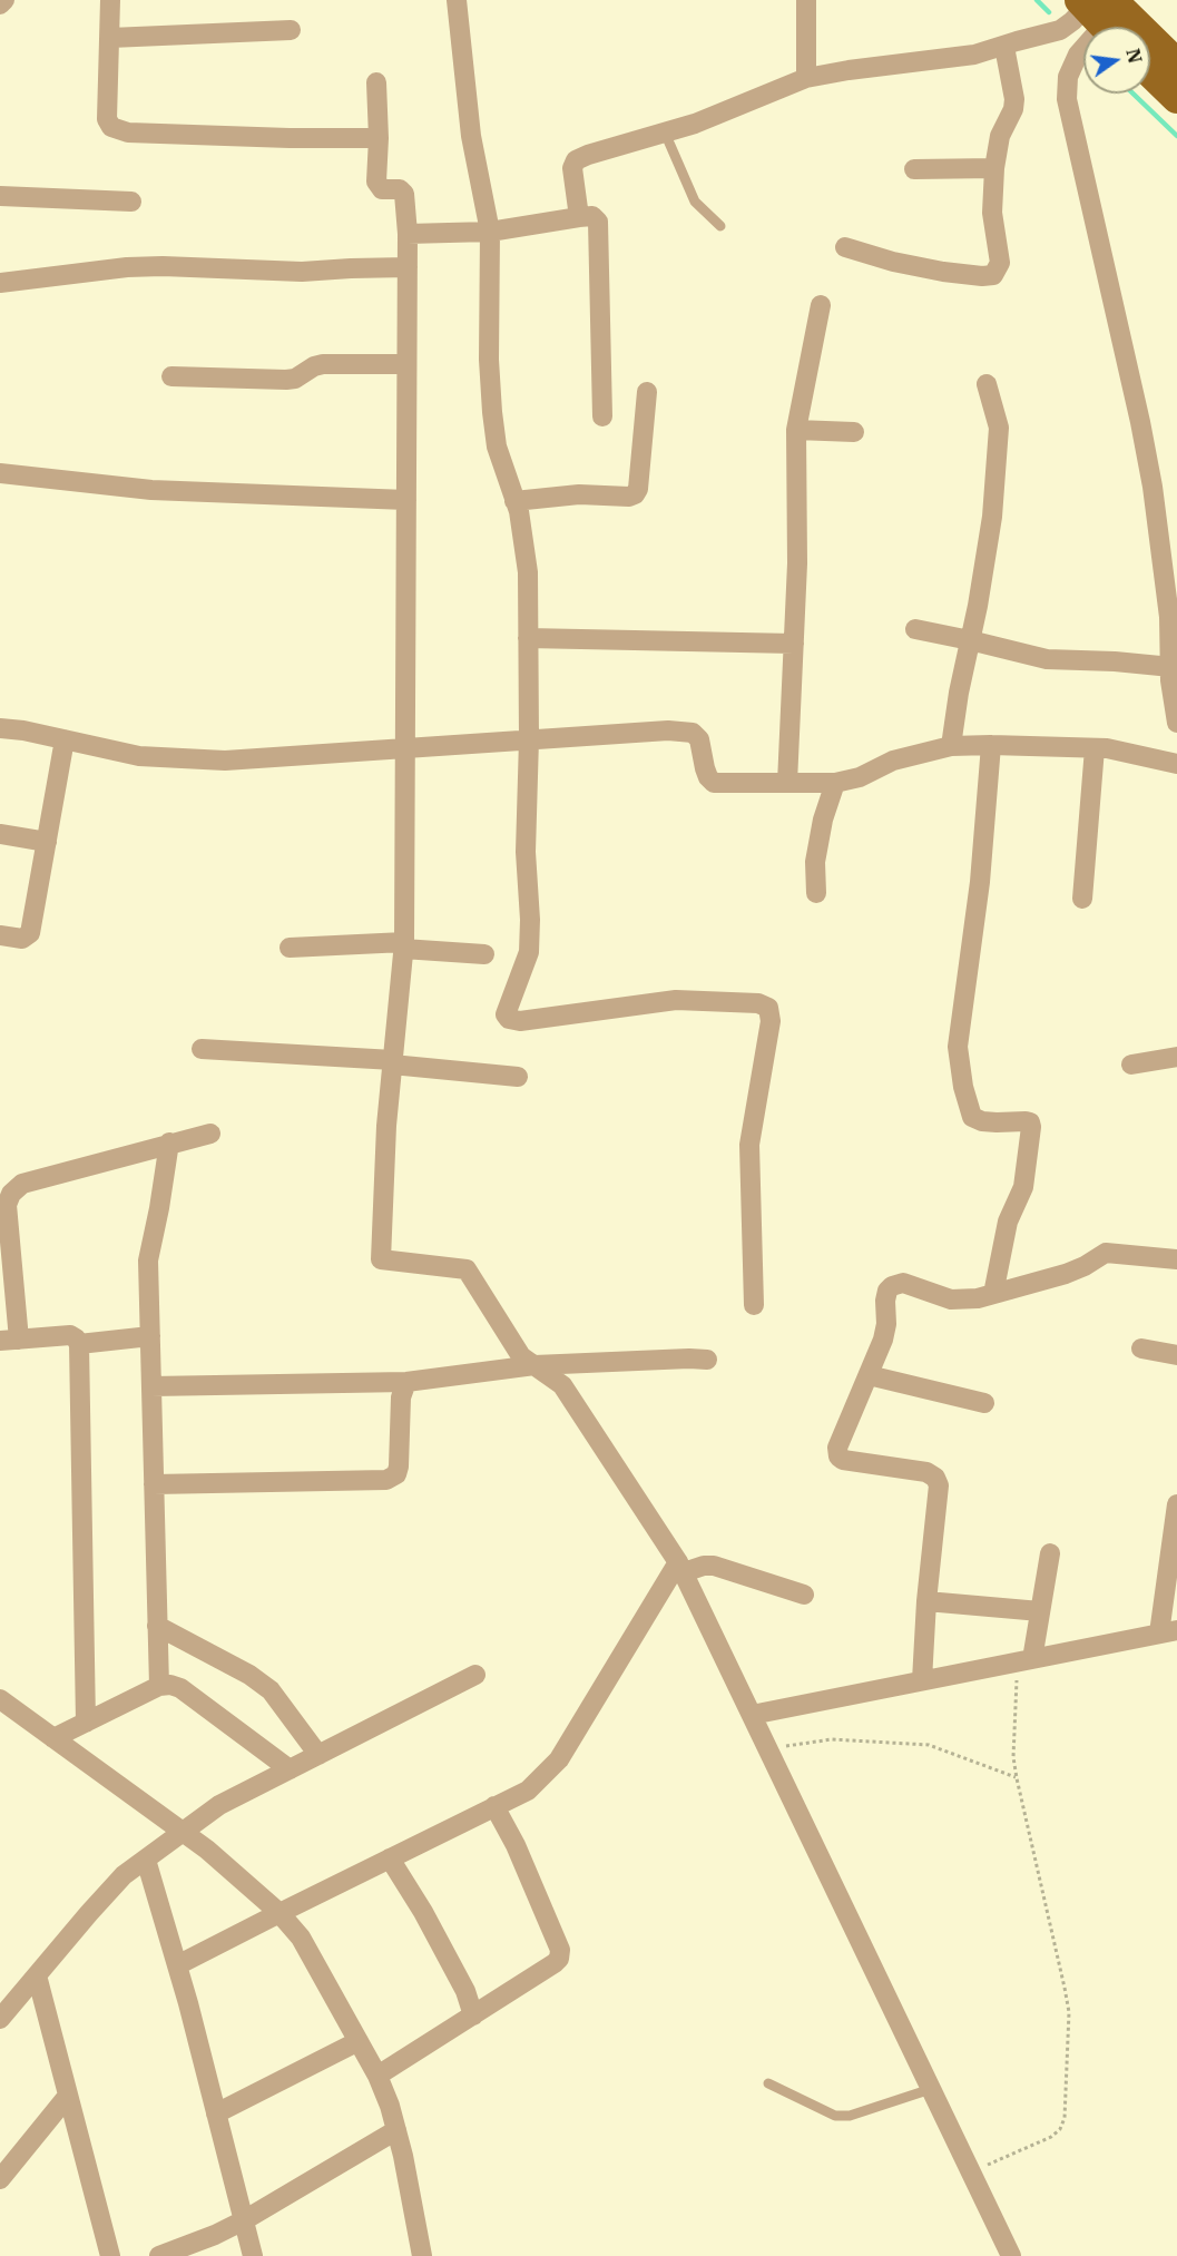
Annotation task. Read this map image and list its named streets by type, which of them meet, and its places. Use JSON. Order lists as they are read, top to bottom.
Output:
{
  "north": "right"
}
